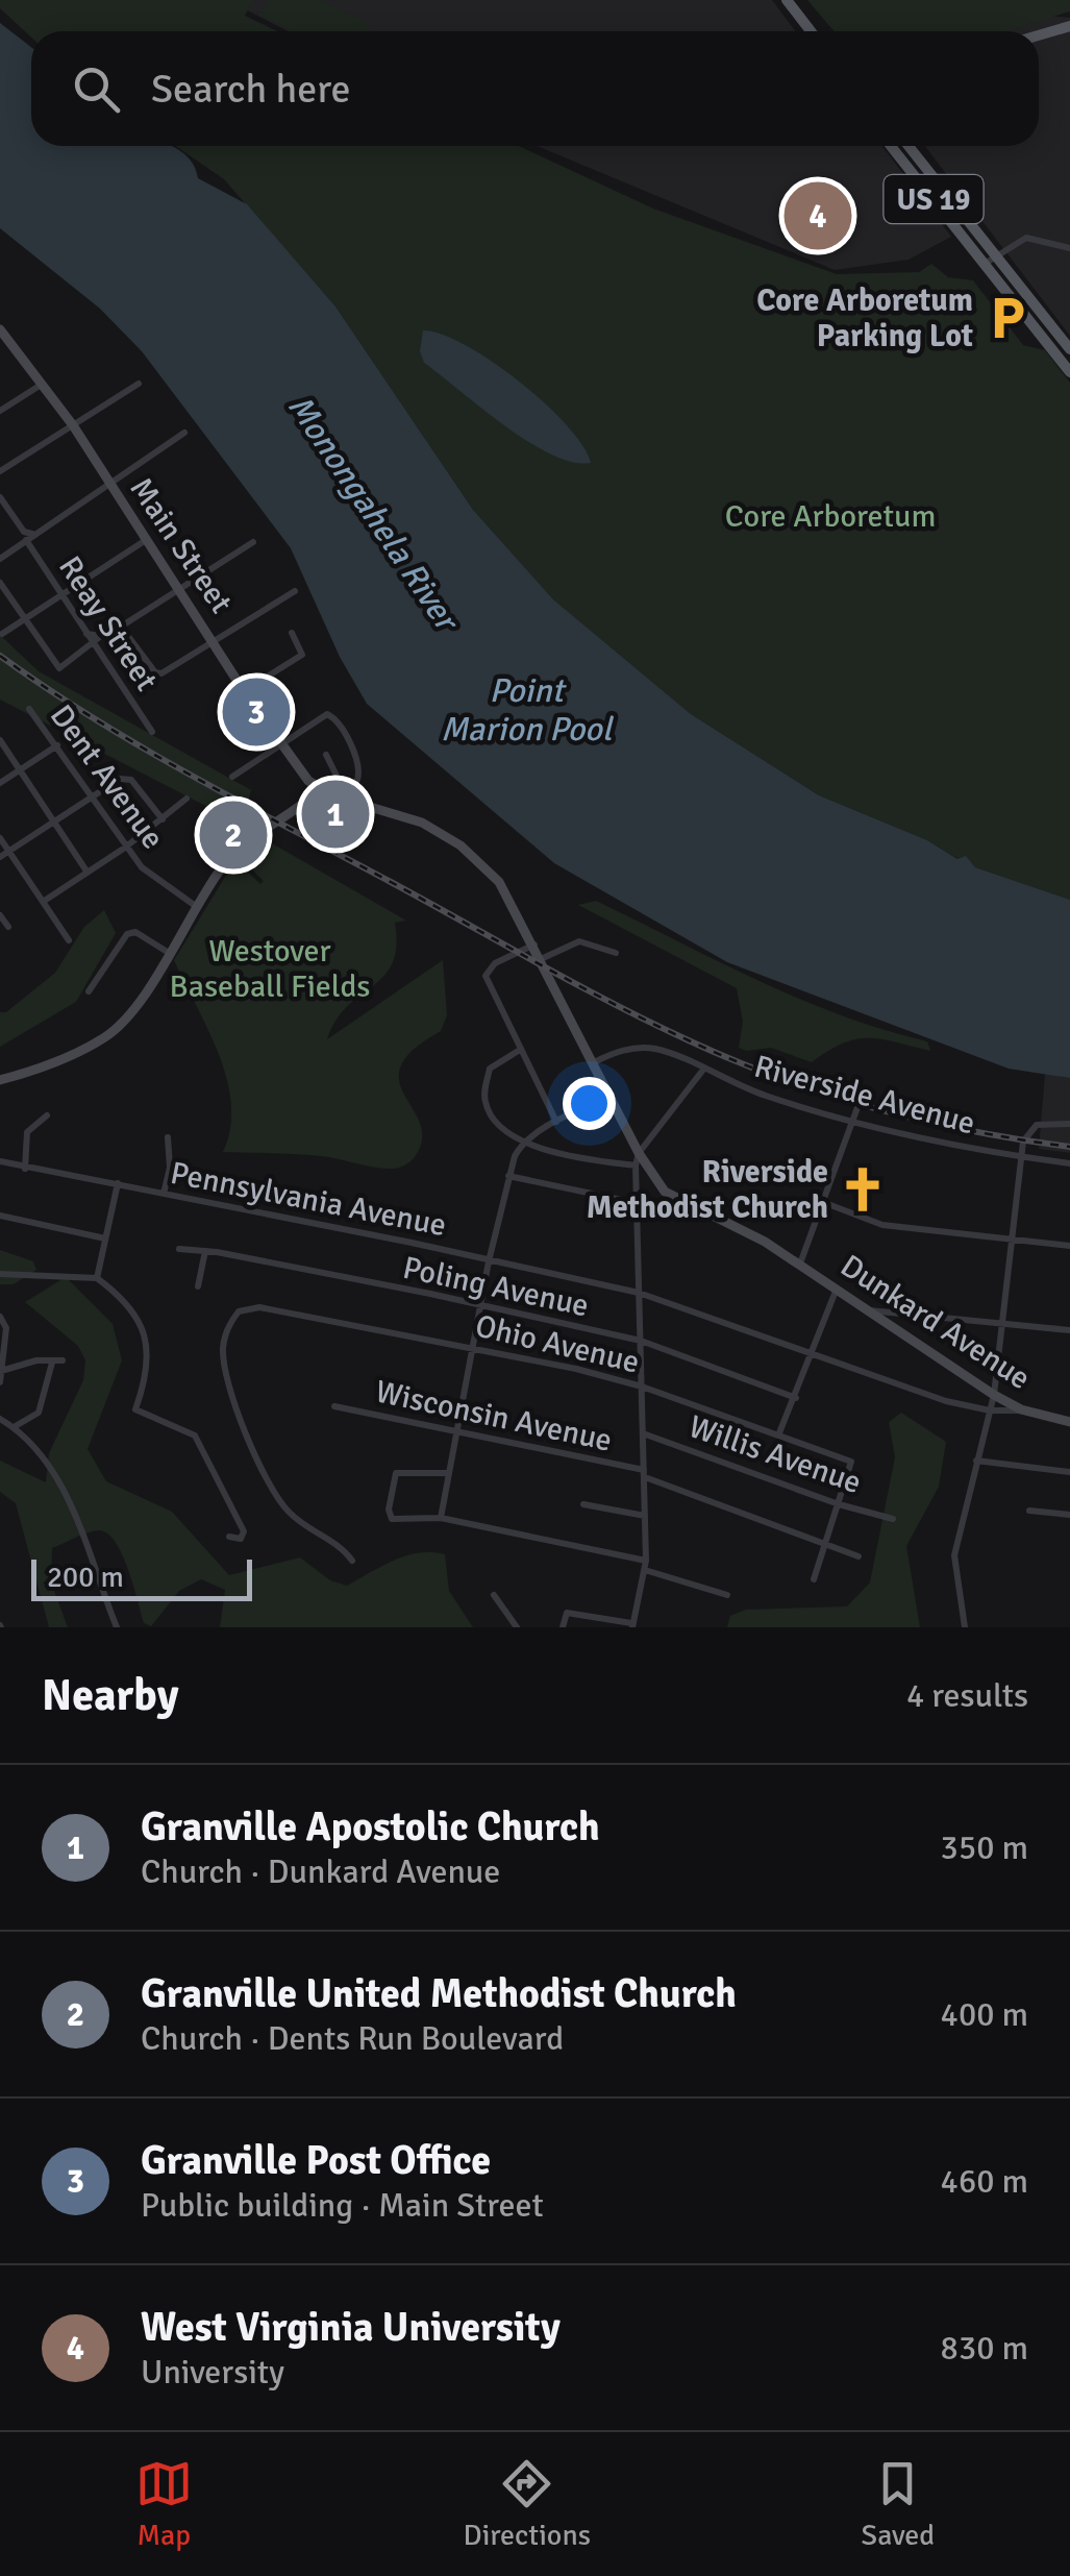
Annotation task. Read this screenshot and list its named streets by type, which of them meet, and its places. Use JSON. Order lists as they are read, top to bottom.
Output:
{
  "streets": {
    "main road": ["US 19", "Main Street", "Dunkard Avenue"],
    "street": [
      "Reay Street",
      "Dent Avenue",
      "Riverside Avenue",
      "Pennsylvania Avenue",
      "Poling Avenue",
      "Ohio Avenue",
      "Wisconsin Avenue",
      "Willis Avenue"
    ]
  },
  "crossings": [
    ["Main Street", "Dunkard Avenue"],
    ["Riverside Avenue", "Dunkard Avenue"],
    ["Pennsylvania Avenue", "Dunkard Avenue"],
    ["Ohio Avenue", "Willis Avenue"]
  ],
  "water": ["Monongahela River", "Point Marion Pool"],
  "parks": ["Core Arboretum", "Westover Baseball Fields"],
  "places": {
    "parking": ["Core Arboretum Parking Lot"],
    "church": ["Riverside Methodist Church"]
  },
  "scale_bar": "200 m",
  "page": {
    "search": "Search here",
    "pins": [
      "4",
      "3",
      "1",
      "2"
    ],
    "scale": "200 m",
    "heading": ["Nearby", "4 results"],
    "list": [
      {
        "mark": "1",
        "name": "Granville Apostolic Church",
        "note": "Church · Dunkard Avenue",
        "value": "350 m"
      },
      {
        "mark": "2",
        "name": "Granville United Methodist Church",
        "note": "Church · Dents Run Boulevard",
        "value": "400 m"
      },
      {
        "mark": "3",
        "name": "Granville Post Office",
        "note": "Public building · Main Street",
        "value": "460 m"
      },
      {
        "mark": "4",
        "name": "West Virginia University",
        "note": "University",
        "value": "830 m"
      }
    ],
    "nav": ["Map", "Directions", "Saved"]
  }
}
